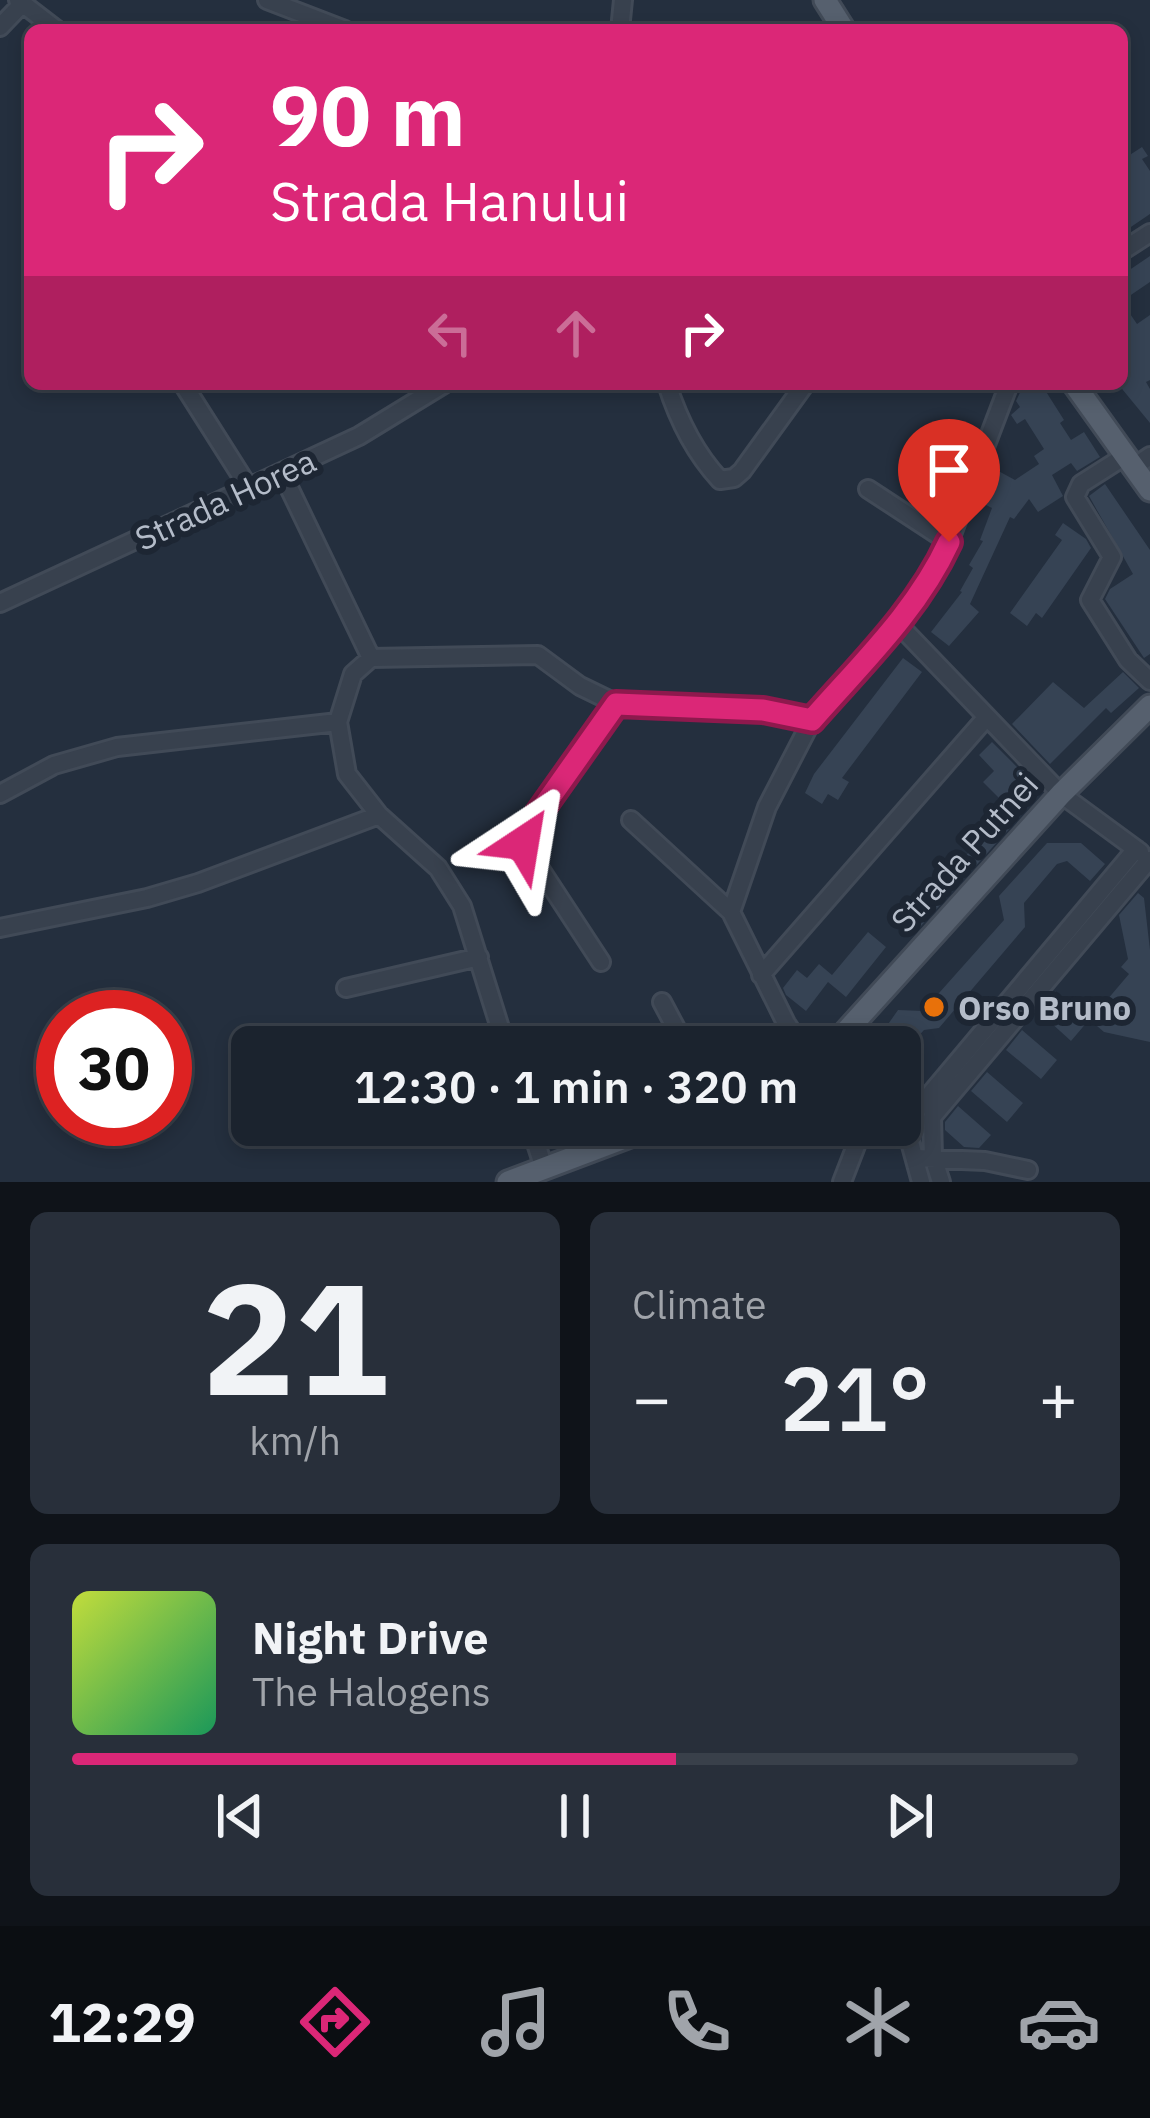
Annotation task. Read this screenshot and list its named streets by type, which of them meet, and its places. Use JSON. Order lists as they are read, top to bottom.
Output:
{
  "streets": {
    "main road": ["Strada Putnei"],
    "street": ["Strada Horea"]
  },
  "places": ["Orso Bruno"],
  "page": {
    "turn": ["90 m", "Strada Hanului"],
    "limit": "30",
    "trip": "12:30 · 1 min · 320 m",
    "tile": [
      ["21", "km/h"],
      "Climate"
    ],
    "heat": ["−", "21°", "+"],
    "song": ["Night Drive", "The Halogens"],
    "tabs": "12:29"
  }
}
